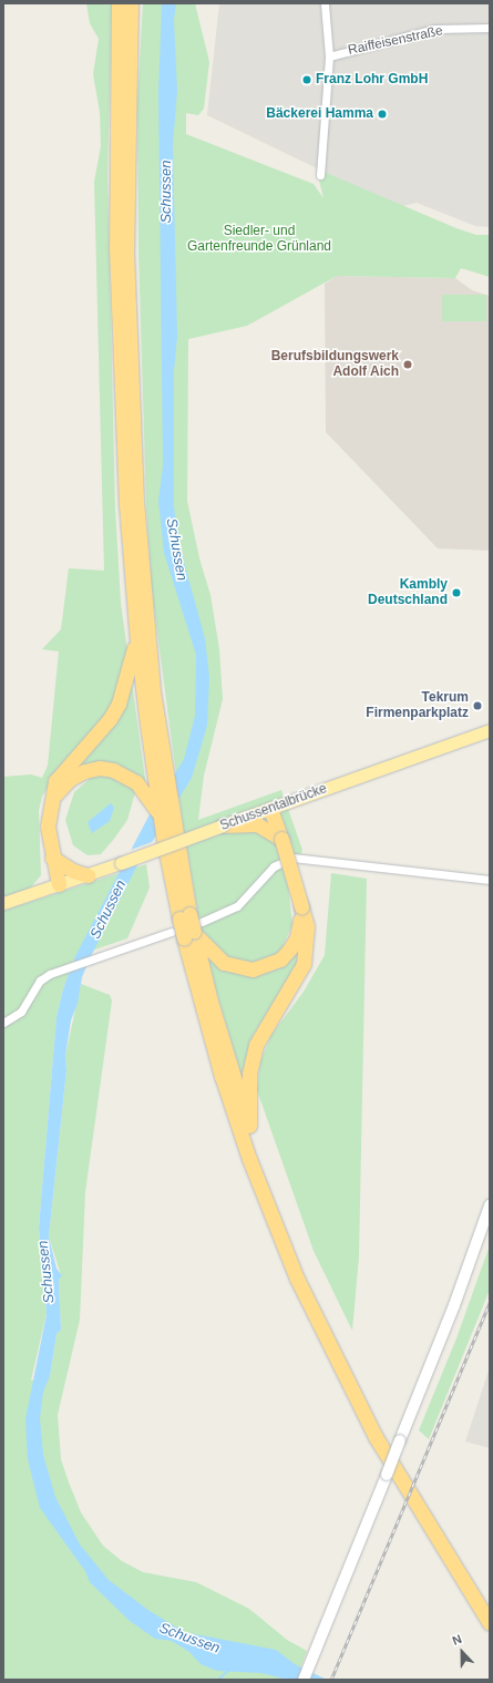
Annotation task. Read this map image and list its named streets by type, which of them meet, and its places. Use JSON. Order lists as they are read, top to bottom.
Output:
{
  "streets": {
    "main road": ["Schussentalbrücke"],
    "street": ["Raiffeisenstraße"]
  },
  "water": ["Schussen"],
  "parks": ["Siedler- und Gartenfreunde Grünland"],
  "places": [
    "Franz Lohr GmbH",
    "Bäckerei Hamma",
    "Berufsbildungswerk Adolf Aich",
    "Kambly Deutschland",
    "Tekrum Firmenparkplatz"
  ],
  "north": "top"
}
